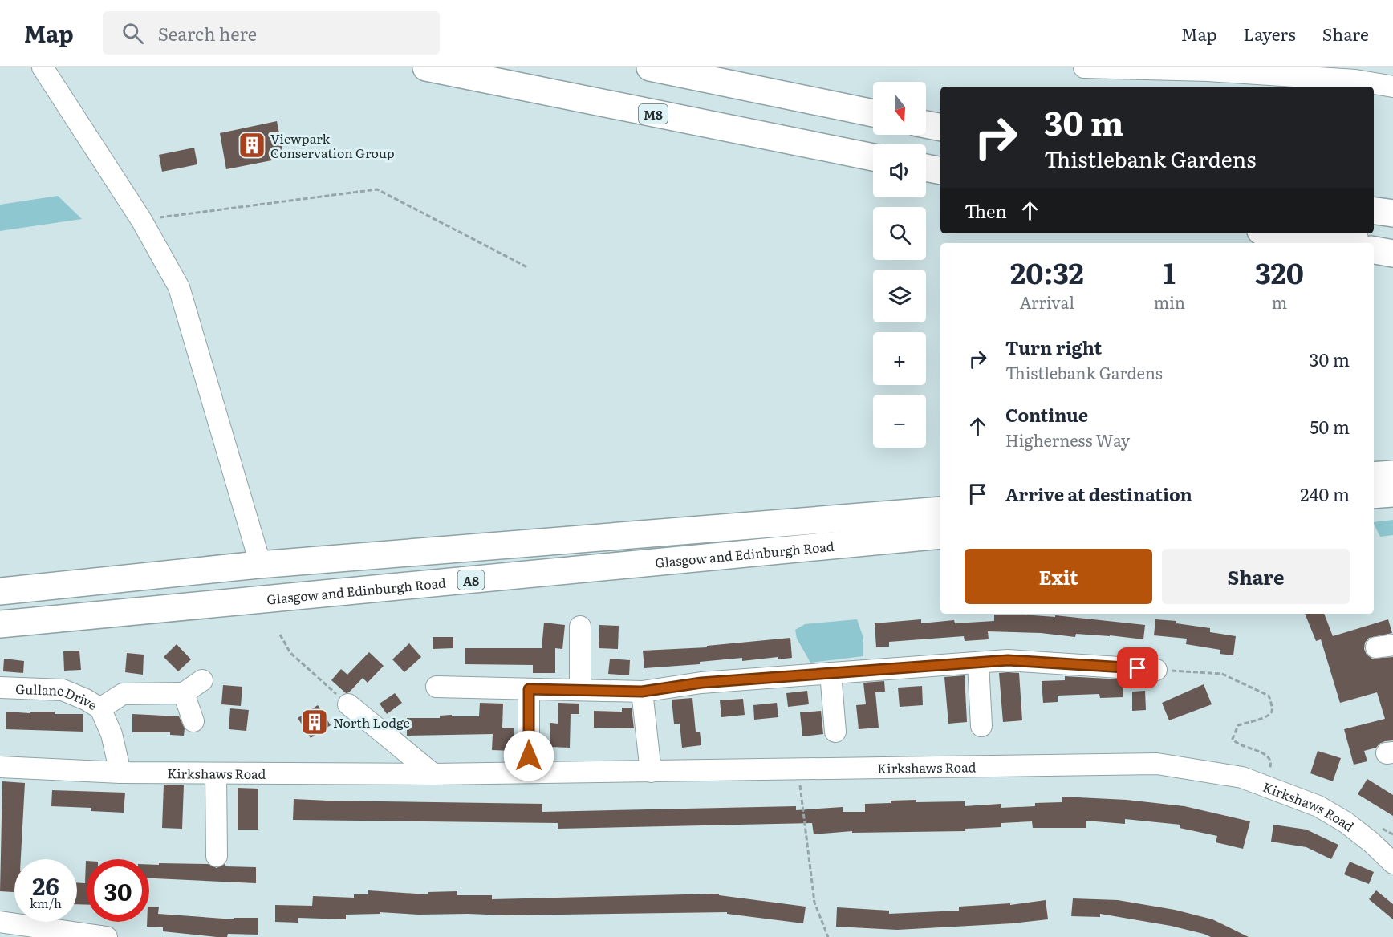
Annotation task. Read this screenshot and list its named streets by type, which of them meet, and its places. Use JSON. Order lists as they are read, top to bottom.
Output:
{
  "streets": {
    "highway": ["M8", "Glasgow and Edinburgh Road", "A8"],
    "street": ["Gullane Drive", "Kirkshaws Road"]
  },
  "crossings": [
    ["Gullane Drive", "Kirkshaws Road"]
  ],
  "places": {
    "building": ["Viewpark Conservation Group", "North Lodge"]
  },
  "north": "bottom",
  "page": {
    "header": "Map",
    "search": "Search here",
    "nav": ["Map", "Layers", "Share"],
    "map_buttons": ["+", "−"],
    "turn": ["30 m", "Thistlebank Gardens"],
    "then": "Then",
    "eta": [
      "20:32",
      "Arrival",
      "1",
      "min",
      "320",
      "m"
    ],
    "list": [
      {
        "name": "Turn right",
        "note": "Thistlebank Gardens",
        "value": "30 m"
      },
      {
        "name": "Continue",
        "note": "Higherness Way",
        "value": "50 m"
      },
      {
        "name": "Arrive at destination",
        "value": "240 m"
      }
    ],
    "buttons": ["Exit", "Share"],
    "speed": "26 km/h",
    "limit": "30"
  }
}
